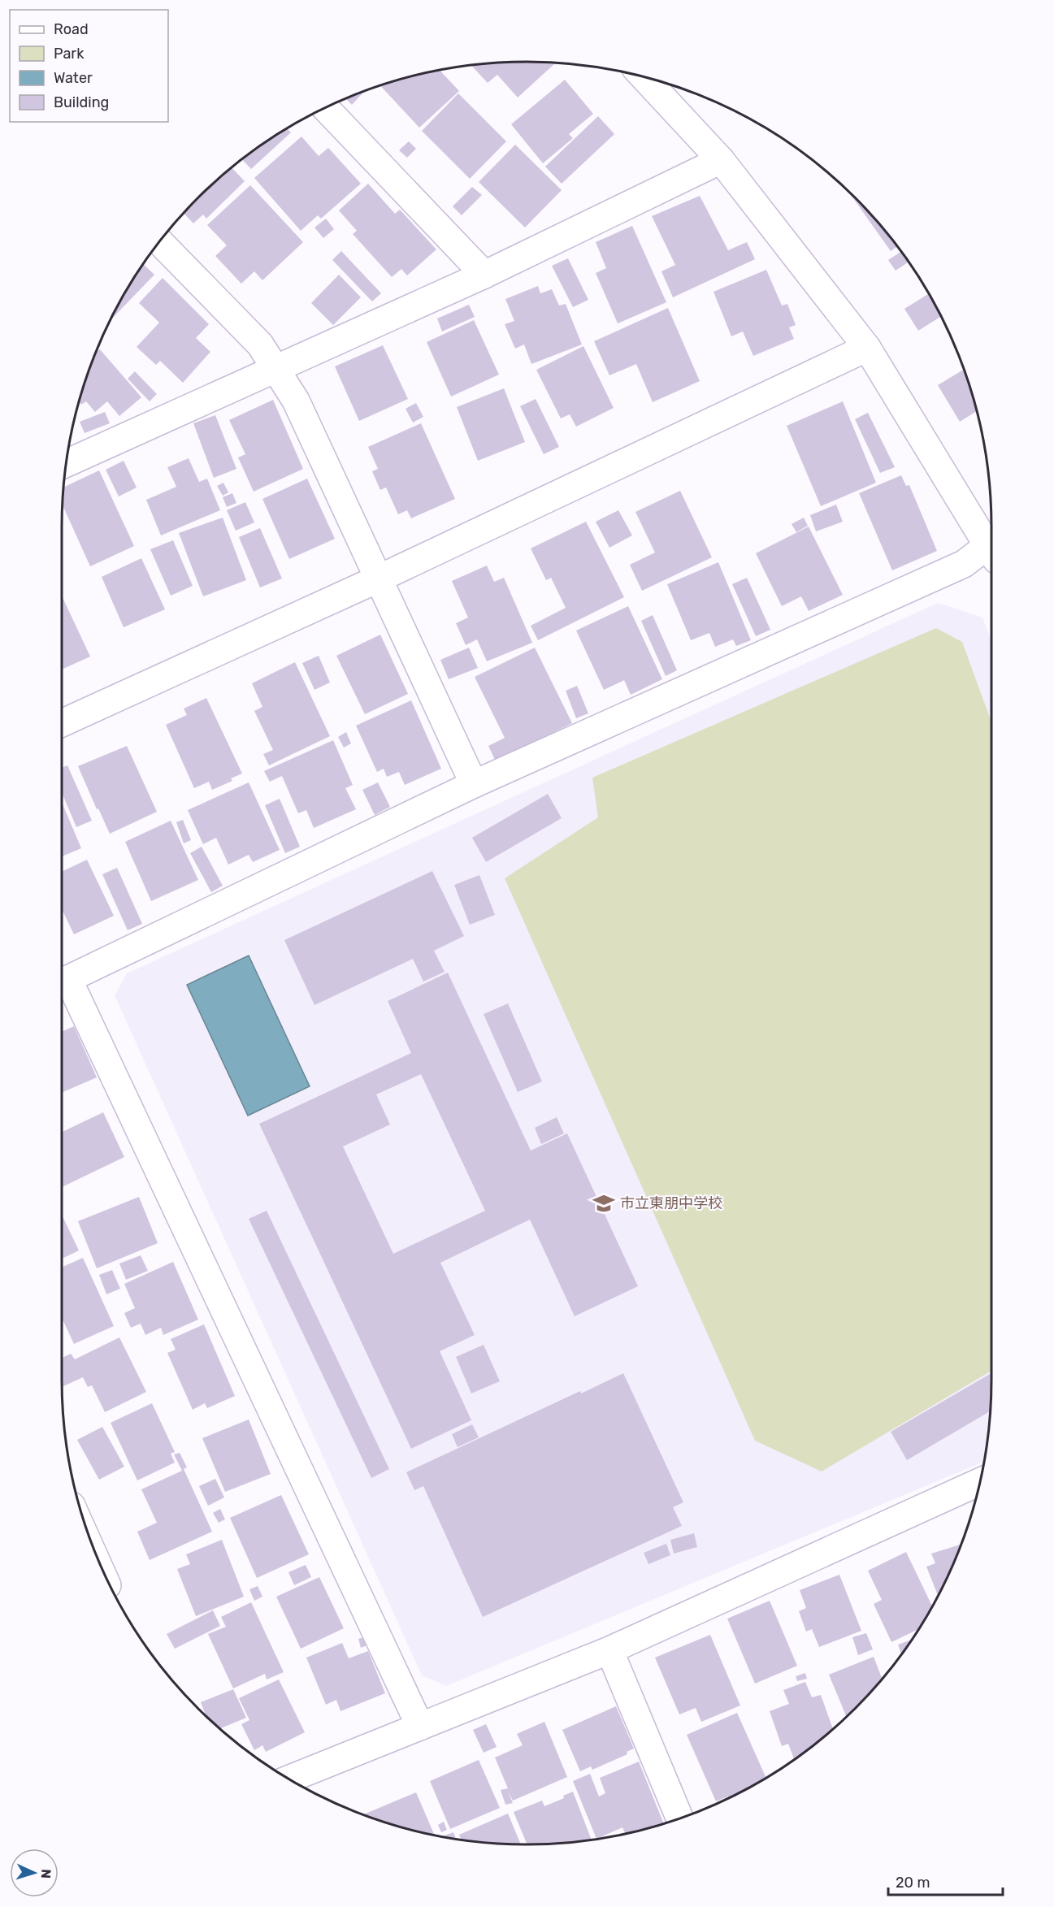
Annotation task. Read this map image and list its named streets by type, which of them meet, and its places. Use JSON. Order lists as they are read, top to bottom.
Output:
{
  "places": {
    "school or university": ["市立東朋中学校"]
  },
  "legend": [
    "Road",
    "Park",
    "Water",
    "Building"
  ],
  "scale_bar": "20 m",
  "north": "right"
}
